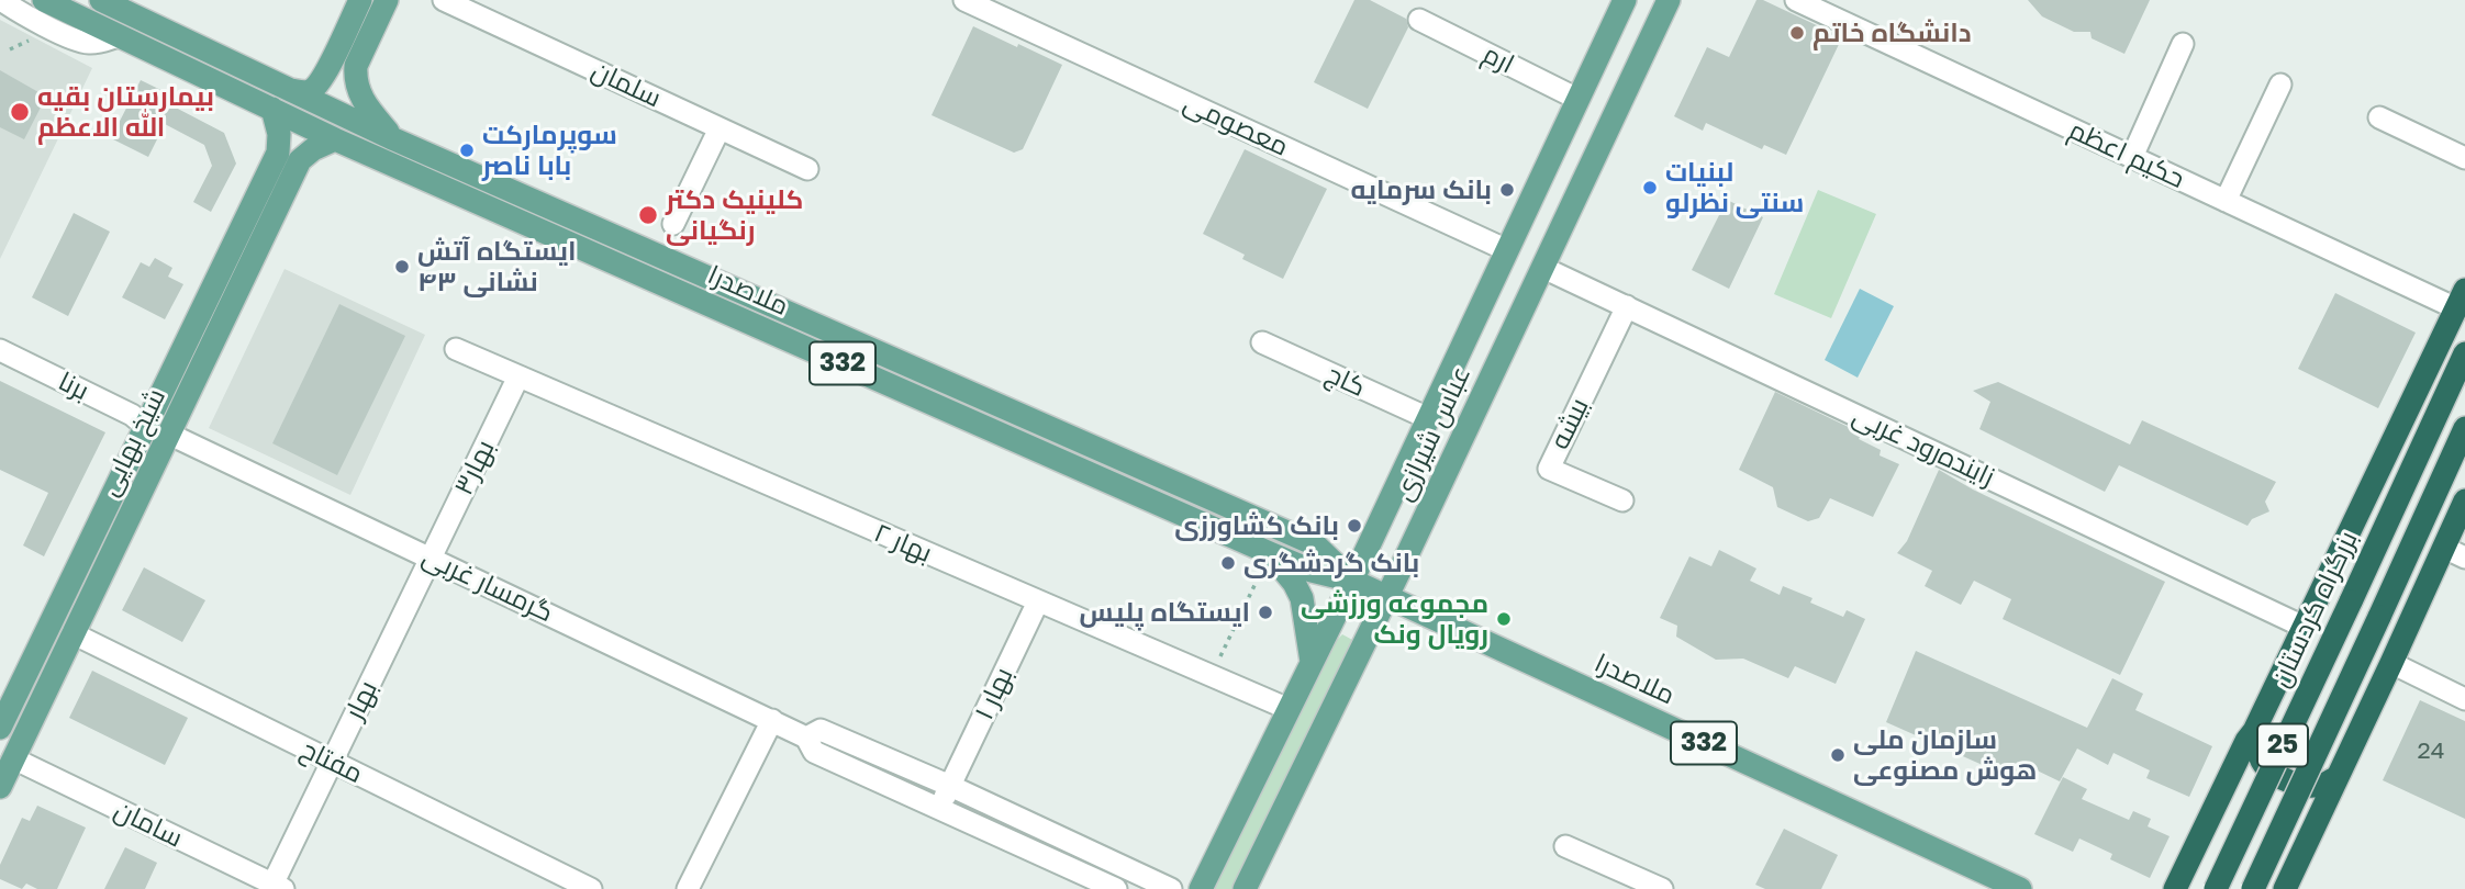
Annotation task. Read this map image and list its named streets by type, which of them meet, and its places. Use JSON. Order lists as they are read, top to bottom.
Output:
{
  "streets": {
    "highway": ["بزرگراه کردستان", "25"],
    "main road": [
      "ملاصدرا",
      "332",
      "عباس شیرازی",
      "شیخ بهایی"
    ],
    "street": [
      "ارم",
      "سلمان",
      "معصومی",
      "حکیم اعظم",
      "کاج",
      "برنا",
      "بیشه",
      "زاینده‌رود غربی",
      "بهار۳",
      "بهار ۲",
      "گرمسار غربی",
      "بهار ۱",
      "بهار",
      "مفتاح",
      "سامان"
    ]
  },
  "crossings": [
    ["ارم", "عباس شیرازی"],
    ["معصومی", "عباس شیرازی"],
    ["ملاصدرا", "عباس شیرازی"],
    ["ملاصدرا", "شیخ بهایی"],
    ["کاج", "عباس شیرازی"],
    ["برنا", "شیخ بهایی"],
    ["بیشه", "زاینده‌رود غربی"],
    ["عباس شیرازی", "زاینده‌رود غربی"],
    ["عباس شیرازی", "بهار ۲"],
    ["شیخ بهایی", "گرمسار غربی"],
    ["شیخ بهایی", "مفتاح"],
    ["شیخ بهایی", "سامان"],
    ["بهار۳", "بهار ۲"],
    ["بهار۳", "گرمسار غربی"],
    ["بهار۳", "بهار"],
    ["بهار ۲", "بهار ۱"],
    ["گرمسار غربی", "بهار ۱"],
    ["گرمسار غربی", "بهار"],
    ["بهار", "مفتاح"],
    ["بهار", "سامان"]
  ],
  "places": [
    "دانشگاه خاتم",
    "بیمارستان بقیه الله الاعظم",
    "سوپرمارکت بابا ناصر",
    "لبنیات سنتی نظرلو",
    "بانک سرمایه",
    "کلینیک دکتر رنگیانی",
    "ایستگاه آتش نشانی ۴۳",
    "بانک کشاورزی",
    "بانک گردشگری",
    "ایستگاه پلیس",
    "مجموعه ورزشی رویال ونک",
    "سازمان ملی هوش مصنوعی"
  ],
  "house_numbers": ["24"]
}
